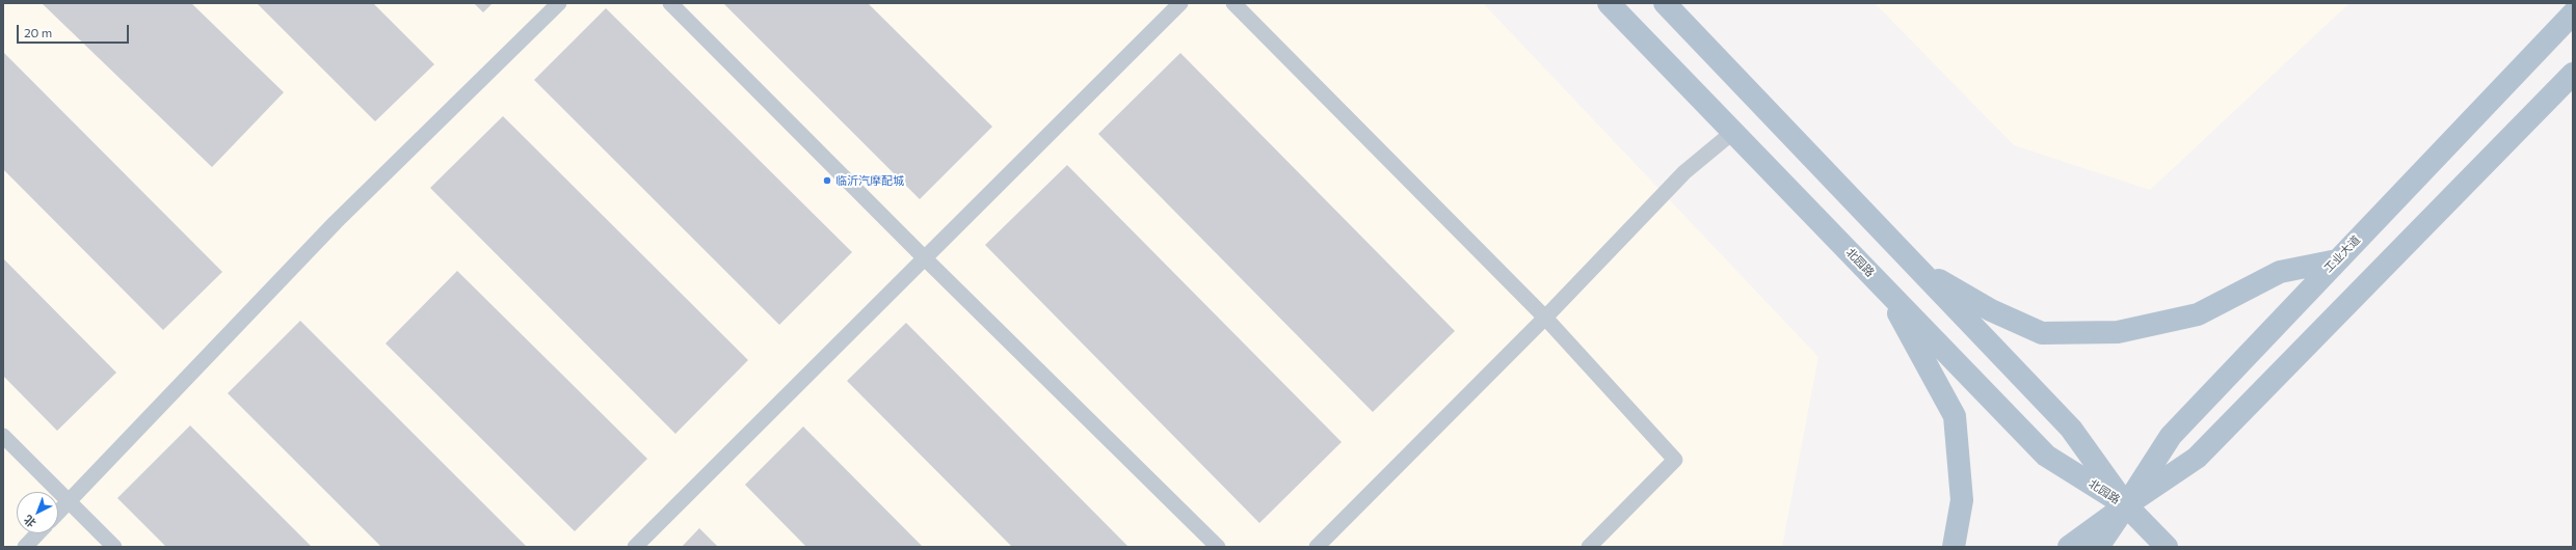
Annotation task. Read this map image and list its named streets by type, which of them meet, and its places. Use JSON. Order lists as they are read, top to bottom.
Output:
{
  "streets": {
    "main road": ["工业大道", "北园路"]
  },
  "crossings": [
    ["工业大道", "北园路"]
  ],
  "places": ["临沂汽摩配城"],
  "scale_bar": "20 m",
  "north": "bottom left"
}
